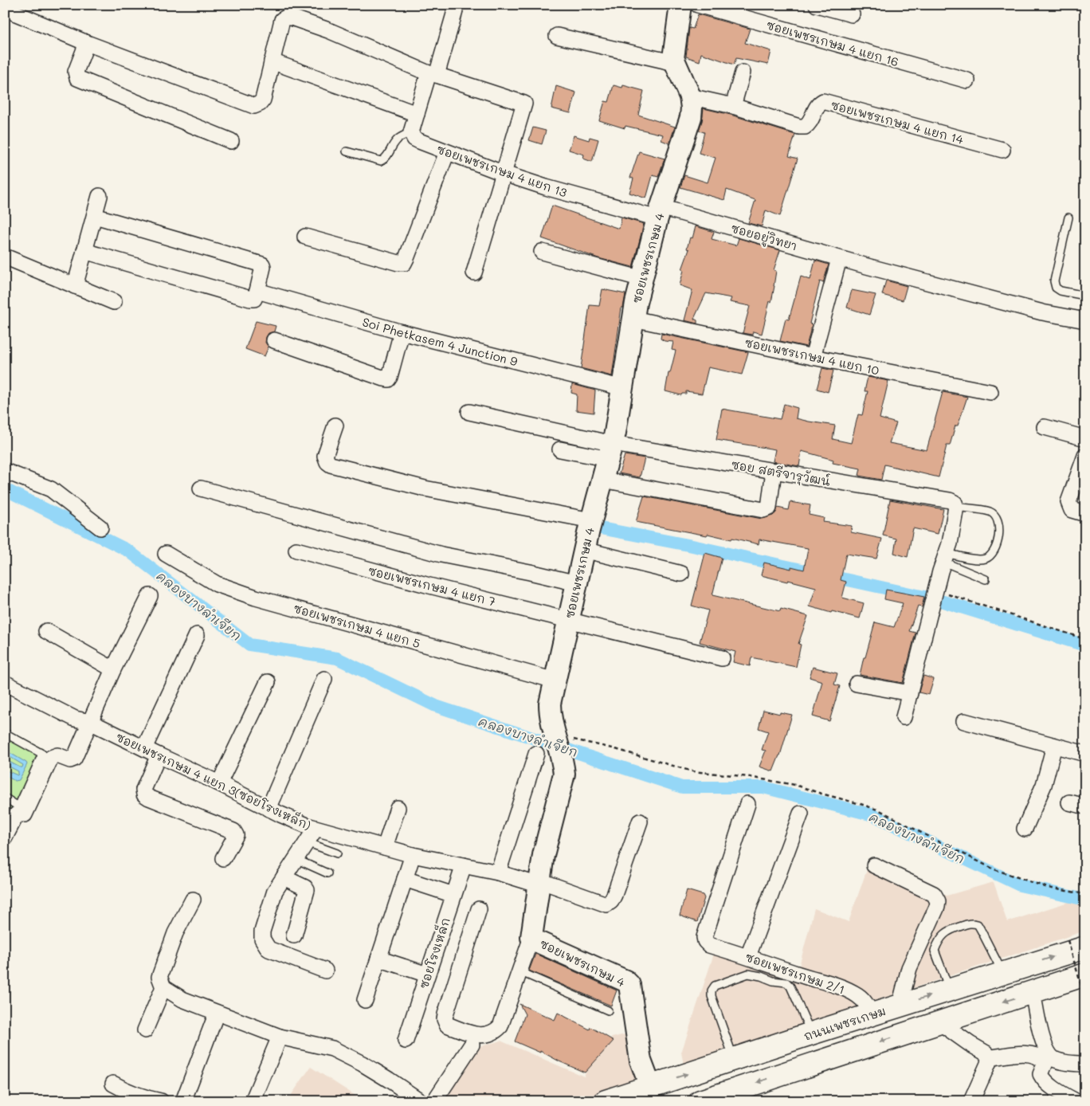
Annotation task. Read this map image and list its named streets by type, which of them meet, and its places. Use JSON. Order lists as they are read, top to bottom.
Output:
{
  "streets": {
    "main road": ["ถนนเพชรเกษม"],
    "street": [
      "ซอยเพชรเกษม 4 แยก 16",
      "ซอยเพชรเกษม 4 แยก 14",
      "ซอยเพชรเกษม 4 แยก 13",
      "ซอยอยู่วิทยา",
      "ซอยเพชรเกษม 4",
      "Soi Phetkasem 4 Junction 9",
      "ซอยเพชรเกษม 4 แยก 10",
      "ซอย สตรีจารุวัฒน์",
      "ซอยเพชรเกษม 4 แยก 7",
      "ซอยเพชรเกษม 4 แยก 5",
      "ซอยเพชรเกษม 4 แยก 3(ซอยโรงเหล็ก)",
      "ซอยโรงเหล็ก",
      "ซอยเพชรเกษม 2/1"
    ]
  },
  "crossings": [
    ["ซอยเพชรเกษม 4 แยก 14", "ซอยเพชรเกษม 4"],
    ["ซอยเพชรเกษม 4 แยก 13", "ซอยอยู่วิทยา"],
    ["ซอยเพชรเกษม 4 แยก 13", "ซอยเพชรเกษม 4"],
    ["ซอยอยู่วิทยา", "ซอยเพชรเกษม 4"],
    ["ซอยเพชรเกษม 4", "Soi Phetkasem 4 Junction 9"],
    ["ซอยเพชรเกษม 4", "ซอยเพชรเกษม 4 แยก 10"],
    ["ซอยเพชรเกษม 4", "ซอย สตรีจารุวัฒน์"],
    ["ซอยเพชรเกษม 4", "ซอยเพชรเกษม 4 แยก 7"],
    ["ซอยเพชรเกษม 4", "ซอยเพชรเกษม 4 แยก 5"],
    ["ซอยเพชรเกษม 4", "ซอยเพชรเกษม 4 แยก 3(ซอยโรงเหล็ก)"],
    ["ซอยเพชรเกษม 4", "ถนนเพชรเกษม"],
    ["ซอยเพชรเกษม 4 แยก 3(ซอยโรงเหล็ก)", "ซอยโรงเหล็ก"],
    ["ซอยเพชรเกษม 2/1", "ถนนเพชรเกษม"]
  ],
  "water": ["คลองบางลำเจียก"]
}
